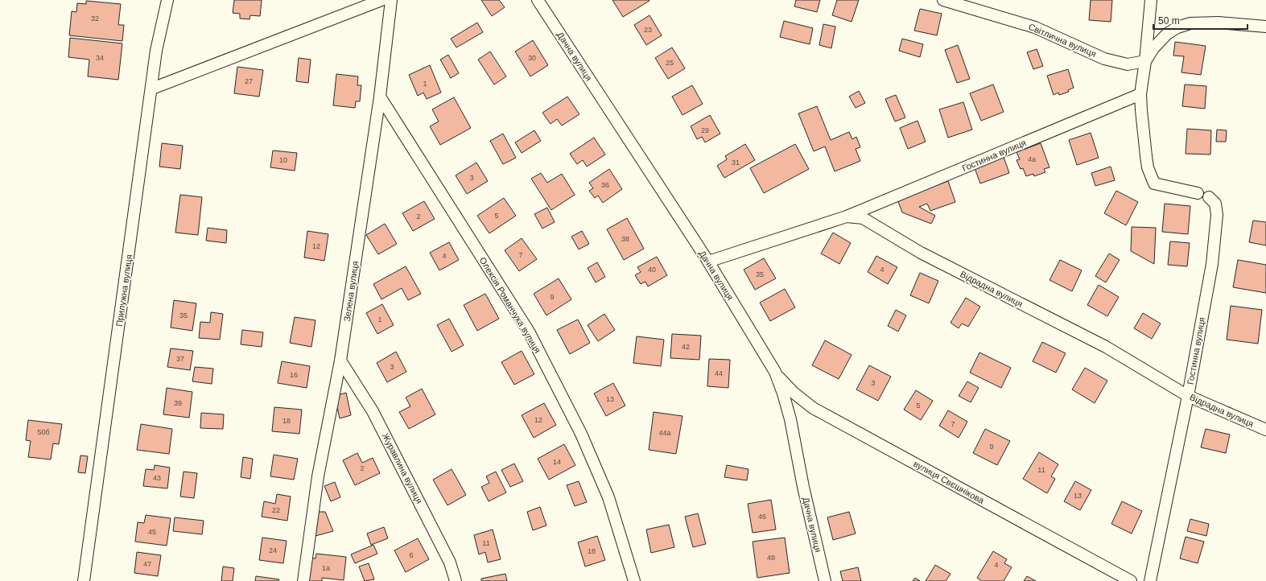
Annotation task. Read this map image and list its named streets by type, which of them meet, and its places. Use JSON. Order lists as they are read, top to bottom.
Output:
{
  "streets": {
    "street": [
      "Світлична вулиця",
      "Дачна вулиця",
      "Гостинна вулиця",
      "Відрадна вулиця",
      "Прилужна вулиця",
      "Зелена вулиця",
      "Олексія Романчука вулиця",
      "Журавлина вулиця",
      "вулиця Свєшнікова"
    ]
  },
  "crossings": [
    ["Дачна вулиця", "Відрадна вулиця"],
    ["Дачна вулиця", "вулиця Свєшнікова"],
    ["Гостинна вулиця", "Відрадна вулиця"],
    ["Зелена вулиця", "Олексія Романчука вулиця"],
    ["Зелена вулиця", "Журавлина вулиця"]
  ],
  "house_numbers": [
    "32",
    "23",
    "34",
    "30",
    "25",
    "27",
    "1",
    "29",
    "4а",
    "10",
    "31",
    "3",
    "36",
    "5",
    "2",
    "38",
    "12",
    "7",
    "4",
    "40",
    "4",
    "35",
    "9",
    "35",
    "1",
    "42",
    "37",
    "3",
    "44",
    "16",
    "3",
    "13",
    "39",
    "5",
    "12",
    "18",
    "7",
    "50б",
    "44а",
    "9",
    "14",
    "2",
    "11",
    "43",
    "13",
    "22",
    "46",
    "45",
    "11",
    "24",
    "18",
    "6",
    "48",
    "47",
    "4",
    "1а"
  ],
  "scale_bar": "50 m"
}
